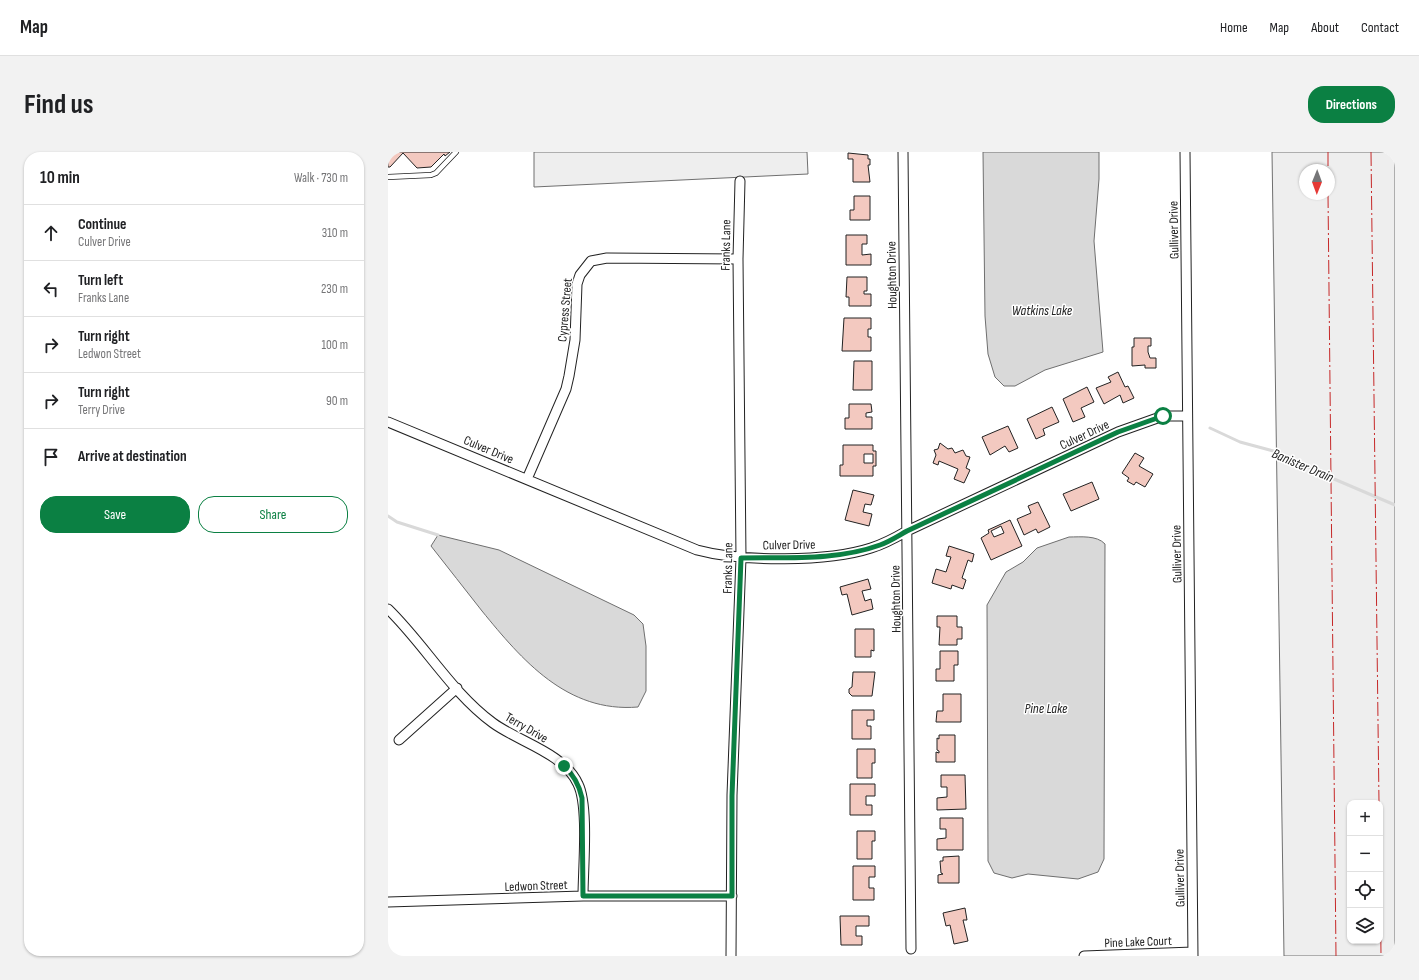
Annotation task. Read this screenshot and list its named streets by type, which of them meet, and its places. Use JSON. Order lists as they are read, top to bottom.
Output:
{
  "streets": {
    "street": [
      "Gulliver Drive",
      "Franks Lane",
      "Houghton Drive",
      "Cypress Street",
      "Culver Drive",
      "Terry Drive",
      "Ledwon Street",
      "Pine Lake Court"
    ]
  },
  "crossings": [
    ["Gulliver Drive", "Culver Drive"],
    ["Gulliver Drive", "Pine Lake Court"],
    ["Franks Lane", "Cypress Street"],
    ["Franks Lane", "Culver Drive"],
    ["Franks Lane", "Ledwon Street"],
    ["Houghton Drive", "Culver Drive"],
    ["Cypress Street", "Culver Drive"],
    ["Terry Drive", "Ledwon Street"]
  ],
  "water": ["Watkins Lake", "Banister Drain", "Pine Lake"],
  "north": "bottom",
  "page": {
    "header": "Map",
    "nav": [
      "Home",
      "Map",
      "About",
      "Contact"
    ],
    "buttons": [
      "Directions",
      ["Save", "Share"]
    ],
    "title": "Find us",
    "heading": ["10 min", "Walk · 730 m"],
    "list": [
      ["Continue", "Culver Drive", "310 m"],
      ["Turn left", "Franks Lane", "230 m"],
      ["Turn right", "Ledwon Street", "100 m"],
      ["Turn right", "Terry Drive", "90 m"],
      "Arrive at destination"
    ],
    "map_buttons": ["+", "−"]
  }
}
